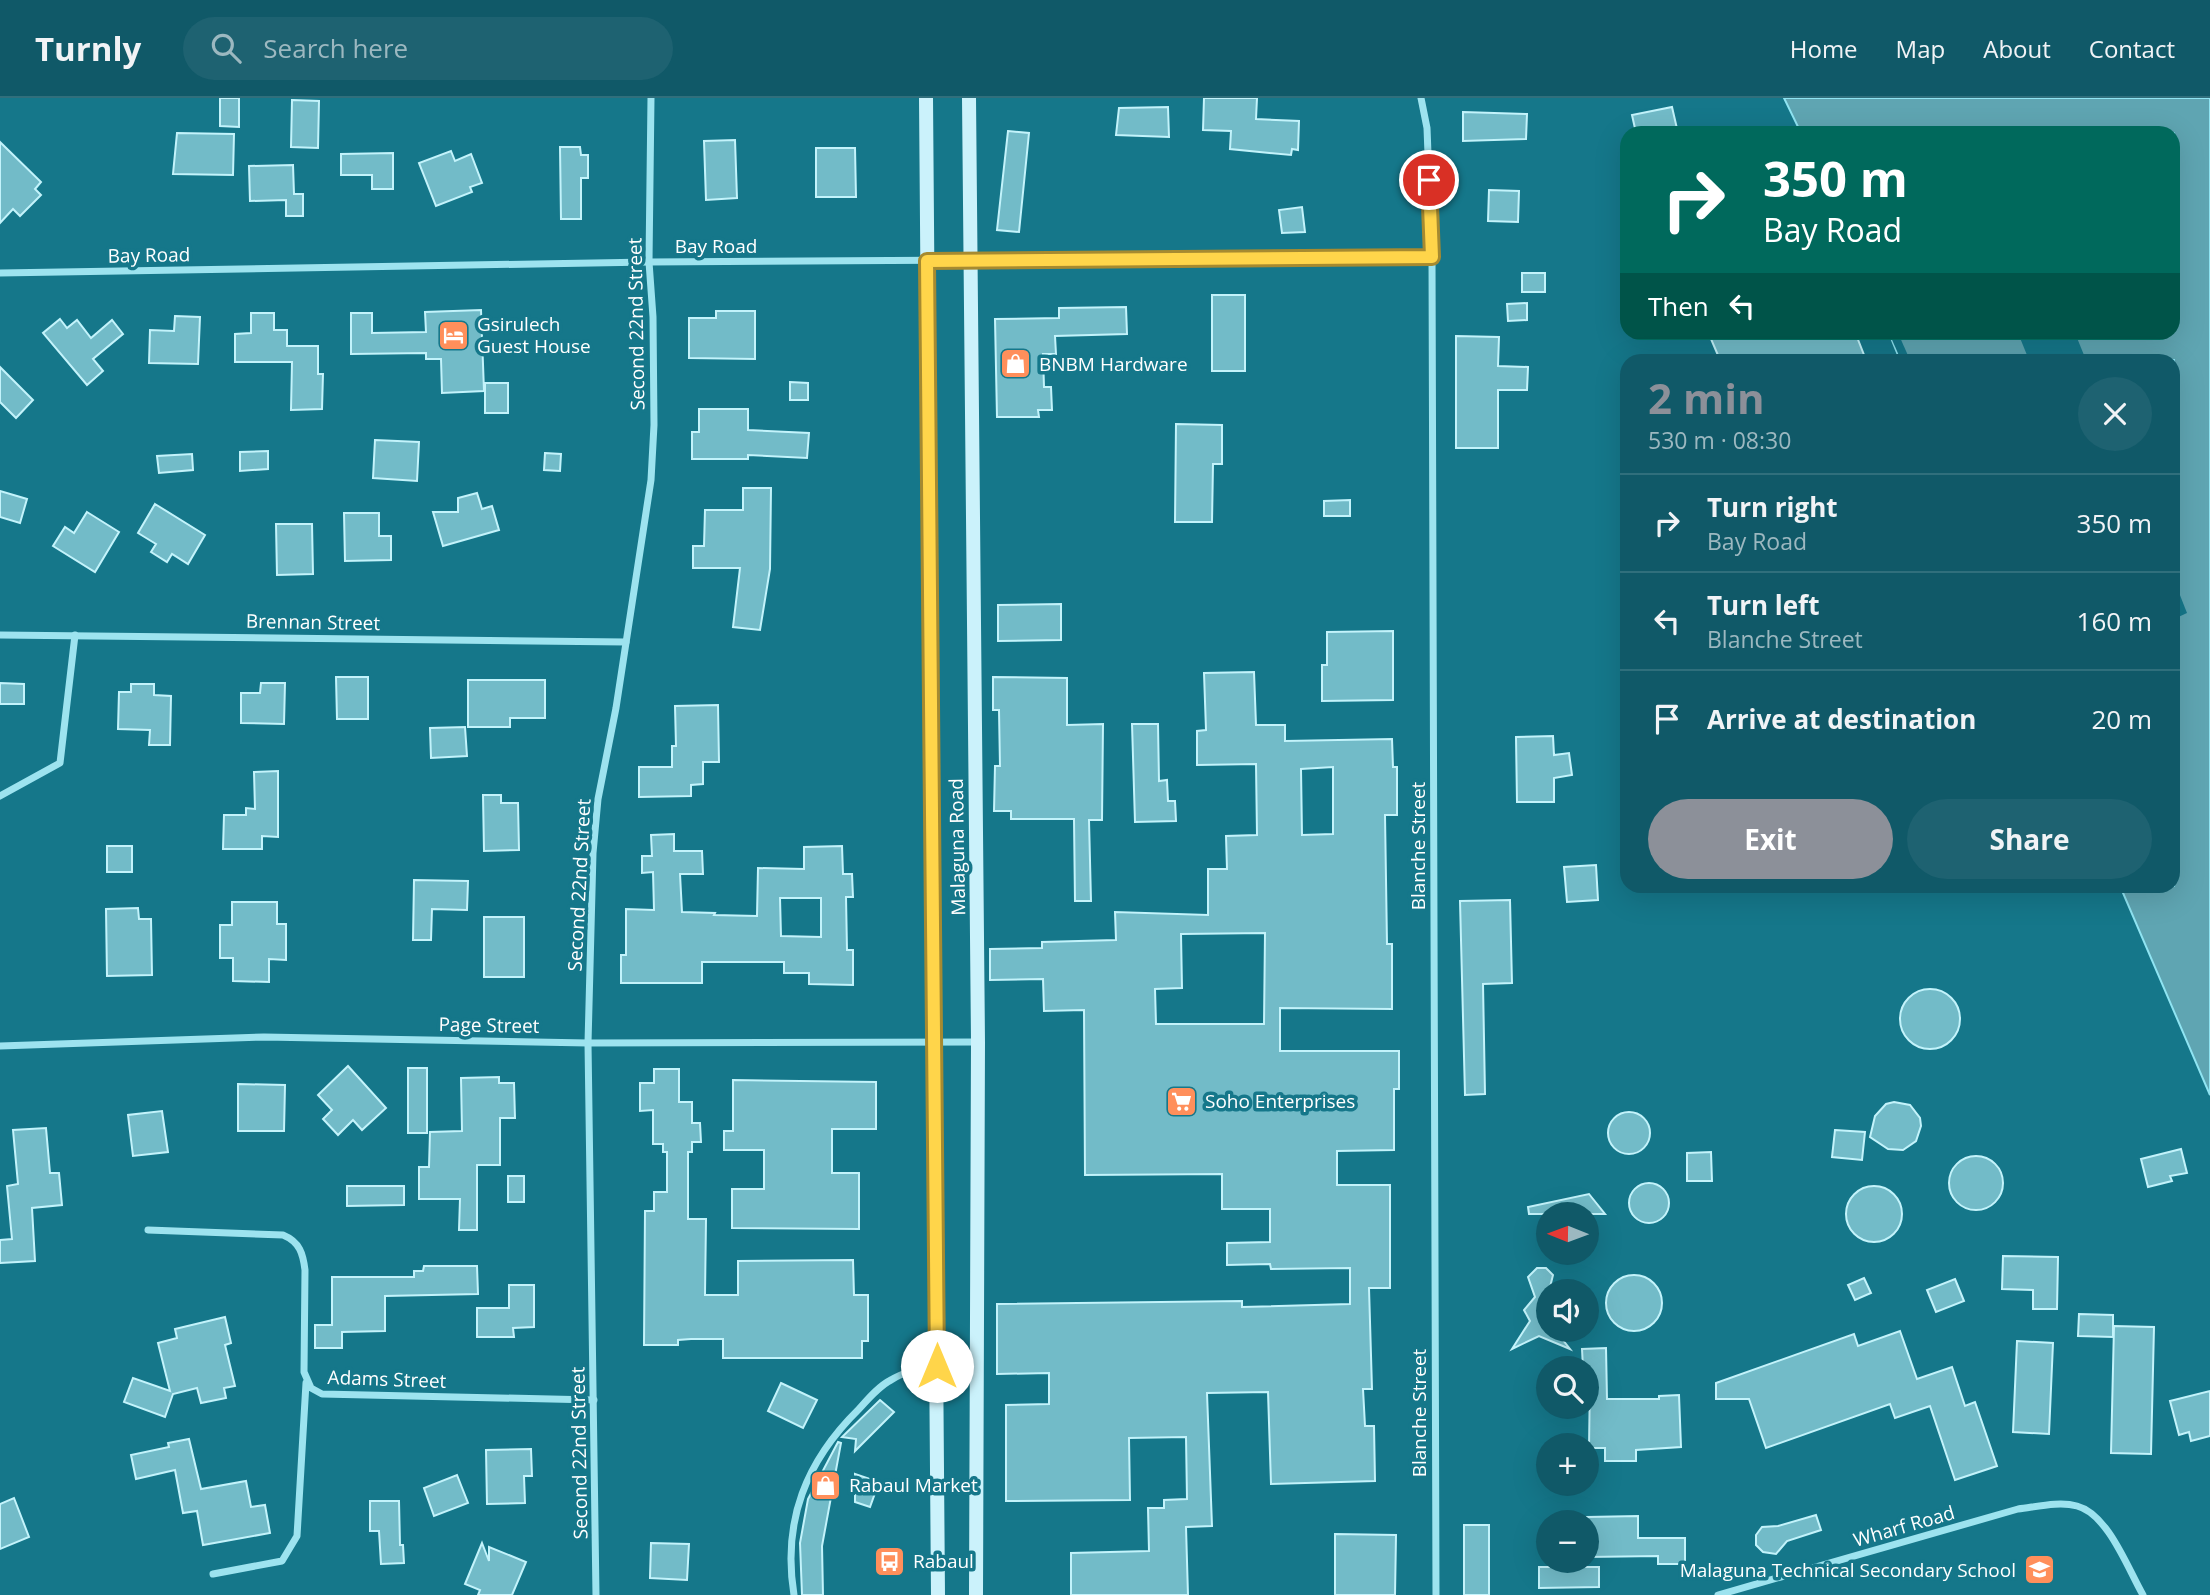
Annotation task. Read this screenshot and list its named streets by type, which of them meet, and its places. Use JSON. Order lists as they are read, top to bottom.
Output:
{
  "streets": {
    "street": [
      "Bay Road",
      "Second 22nd Street",
      "Brennan Street",
      "Blanche Street",
      "Malaguna Road",
      "Page Street",
      "Adams Street",
      "Wharf Road"
    ]
  },
  "crossings": [
    ["Bay Road", "Second 22nd Street"],
    ["Bay Road", "Blanche Street"],
    ["Bay Road", "Malaguna Road"],
    ["Second 22nd Street", "Brennan Street"],
    ["Second 22nd Street", "Page Street"],
    ["Second 22nd Street", "Adams Street"],
    ["Malaguna Road", "Page Street"]
  ],
  "places": {
    "hotel": ["Gsirulech Guest House"],
    "shop": ["BNBM Hardware", "Rabaul Market"],
    "supermarket": ["Soho Enterprises"],
    "bus stop": ["Rabaul"],
    "school or university": ["Malaguna Technical Secondary School"]
  },
  "north": "left",
  "page": {
    "header": "Turnly",
    "search": "Search here",
    "nav": [
      "Home",
      "Map",
      "About",
      "Contact"
    ],
    "turn": ["350 m", "Bay Road"],
    "then": "Then",
    "heading": ["2 min", "530 m · 08:30"],
    "list": [
      {
        "name": "Turn right",
        "note": "Bay Road",
        "value": "350 m"
      },
      {
        "name": "Turn left",
        "note": "Blanche Street",
        "value": "160 m"
      },
      {
        "name": "Arrive at destination",
        "value": "20 m"
      }
    ],
    "buttons": ["Exit", "Share"],
    "map_buttons": ["+", "−"]
  }
}
